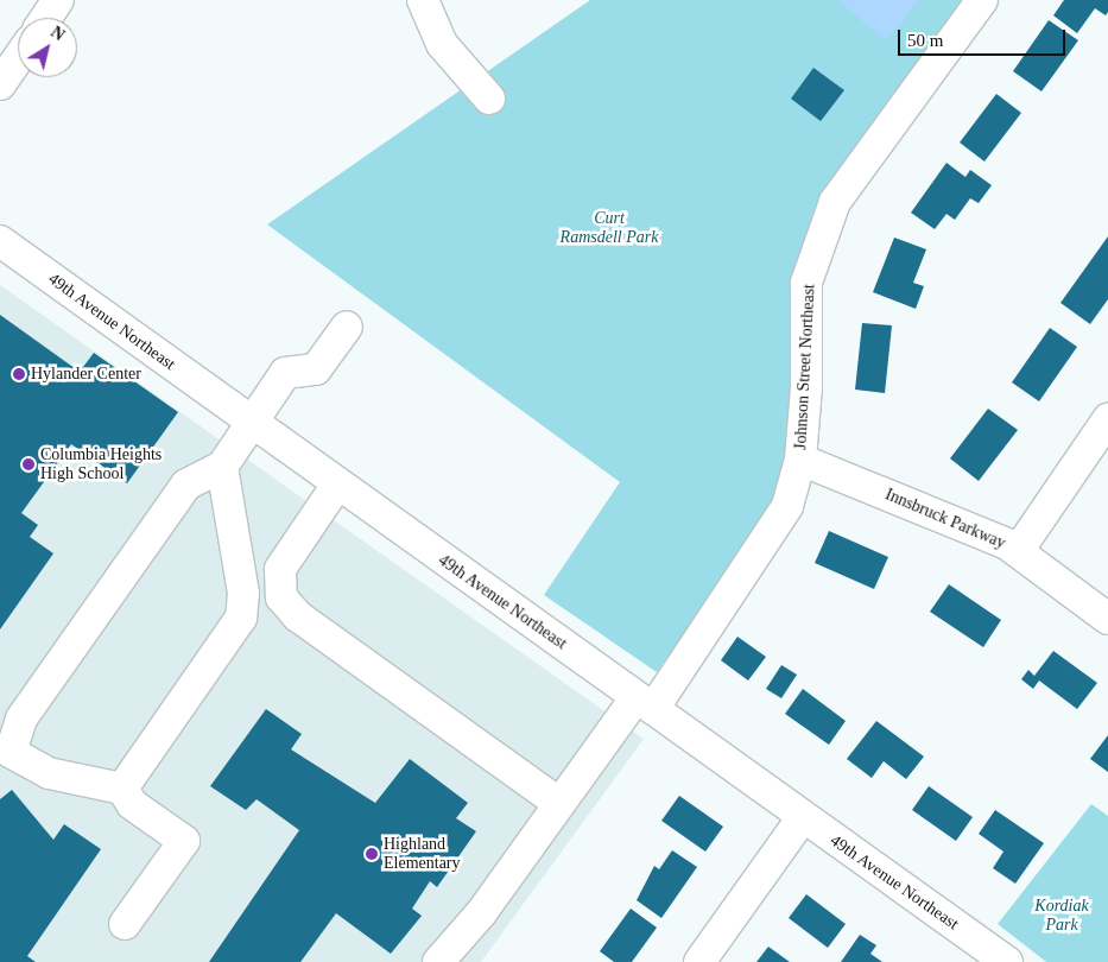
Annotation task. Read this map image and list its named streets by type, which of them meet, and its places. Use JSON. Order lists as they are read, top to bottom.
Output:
{
  "streets": {
    "street": ["49th Avenue Northeast", "Johnson Street Northeast", "Innsbruck Parkway"]
  },
  "crossings": [
    ["49th Avenue Northeast", "Johnson Street Northeast"],
    ["Johnson Street Northeast", "Innsbruck Parkway"]
  ],
  "parks": ["Curt Ramsdell Park", "Kordiak Park"],
  "places": ["Hylander Center", "Columbia Heights High School", "Highland Elementary"],
  "scale_bar": "50 m",
  "north": "top right"
}
